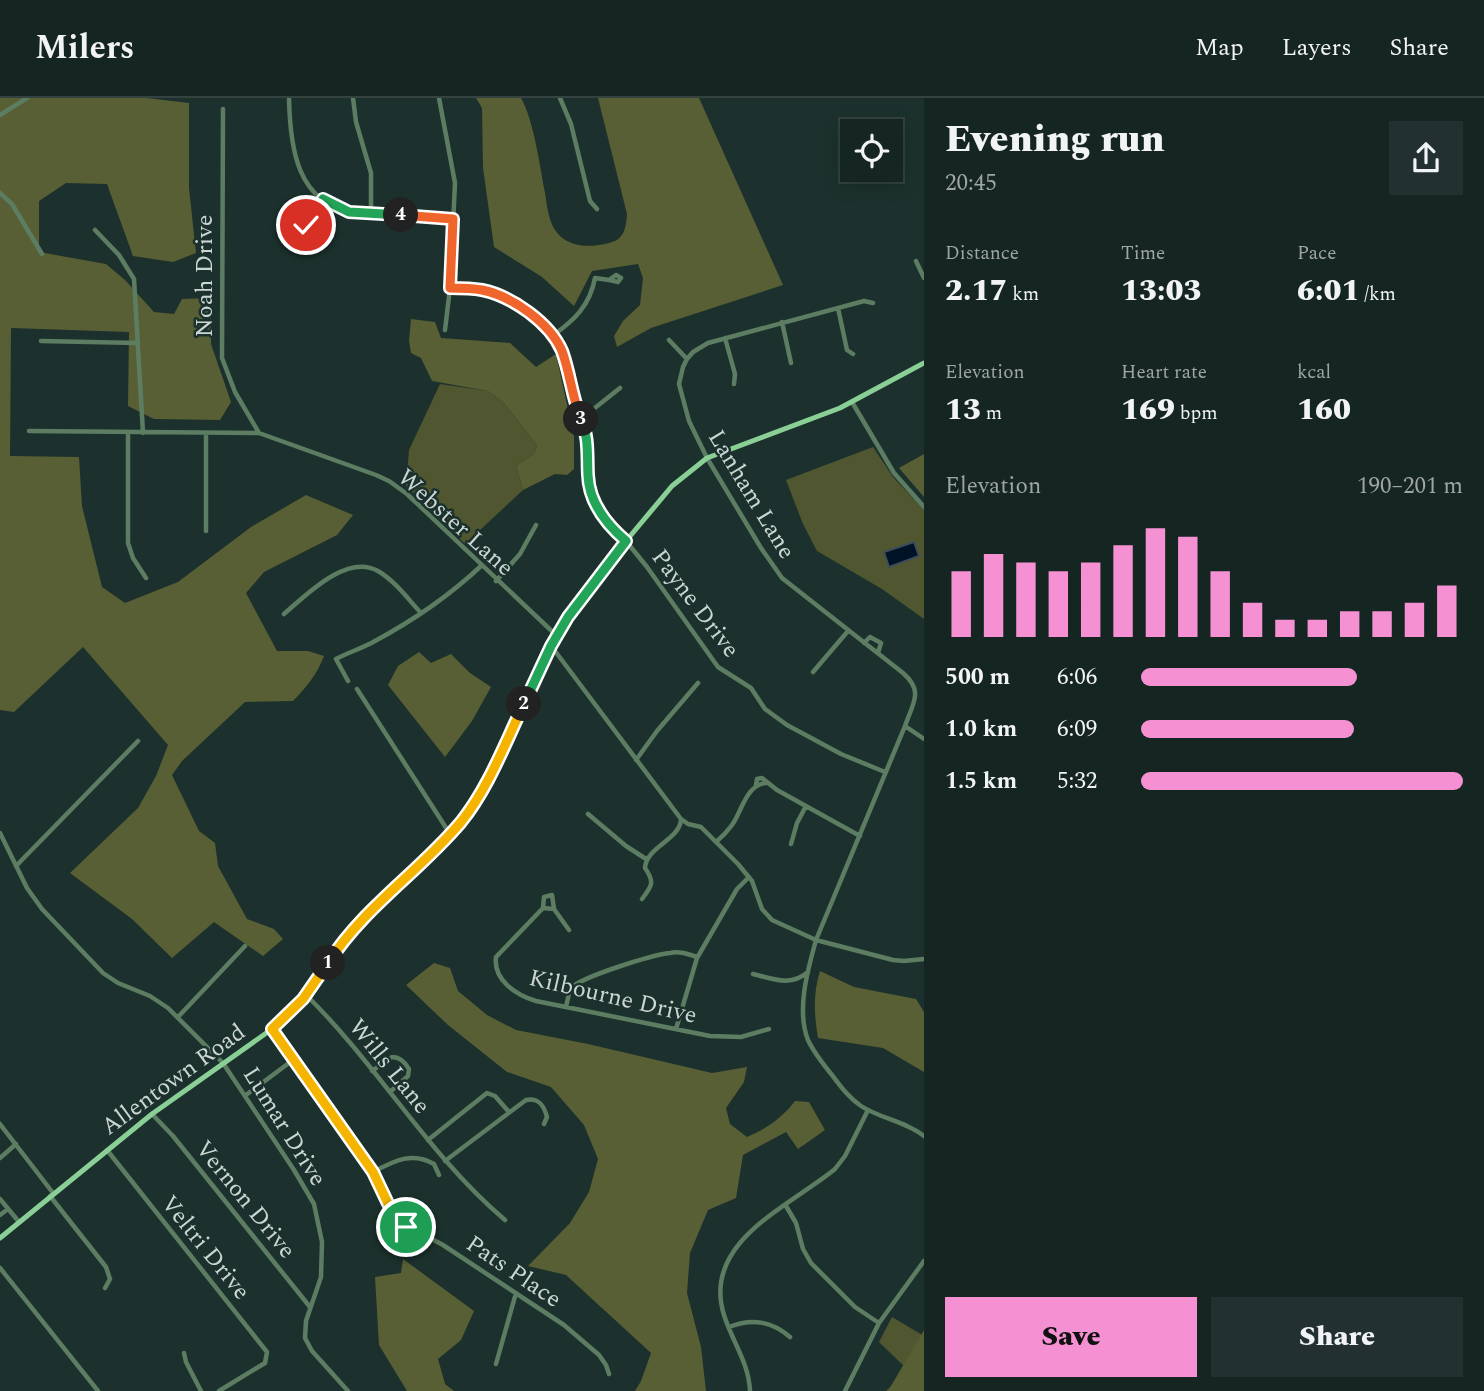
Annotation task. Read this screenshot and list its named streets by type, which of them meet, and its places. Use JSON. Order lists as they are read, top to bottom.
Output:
{
  "streets": {
    "main road": ["Allentown Road"],
    "street": [
      "Noah Drive",
      "Lanham Lane",
      "Webster Lane",
      "Payne Drive",
      "Kilbourne Drive",
      "Wills Lane",
      "Lumar Drive",
      "Vernon Drive",
      "Veltri Drive",
      "Pats Place"
    ]
  },
  "crossings": [
    ["Noah Drive", "Webster Lane"],
    ["Lanham Lane", "Payne Drive"],
    ["Lanham Lane", "Allentown Road"],
    ["Webster Lane", "Allentown Road"],
    ["Payne Drive", "Allentown Road"],
    ["Wills Lane", "Allentown Road"],
    ["Allentown Road", "Lumar Drive"],
    ["Allentown Road", "Vernon Drive"],
    ["Allentown Road", "Veltri Drive"],
    ["Allentown Road", "Pats Place"],
    ["Lumar Drive", "Vernon Drive"]
  ],
  "page": {
    "header": "Milers",
    "nav": ["Map", "Layers", "Share"],
    "heading": ["Evening run", "20:45"],
    "pins": [
      "4",
      "3",
      "2",
      "1"
    ],
    "stats": [
      ["Distance", "2.17 km"],
      ["Time", "13:03"],
      ["Pace", "6:01 /km"],
      ["Elevation", "13 m"],
      ["Heart rate", "169 bpm"],
      ["kcal", "160"]
    ],
    "chart": ["Elevation", "190–201 m"],
    "list": [
      {
        "name": "500 m",
        "note": "6:06"
      },
      {
        "name": "1.0 km",
        "note": "6:09"
      },
      {
        "name": "1.5 km",
        "note": "5:32"
      }
    ],
    "buttons": ["Save", "Share"]
  }
}
